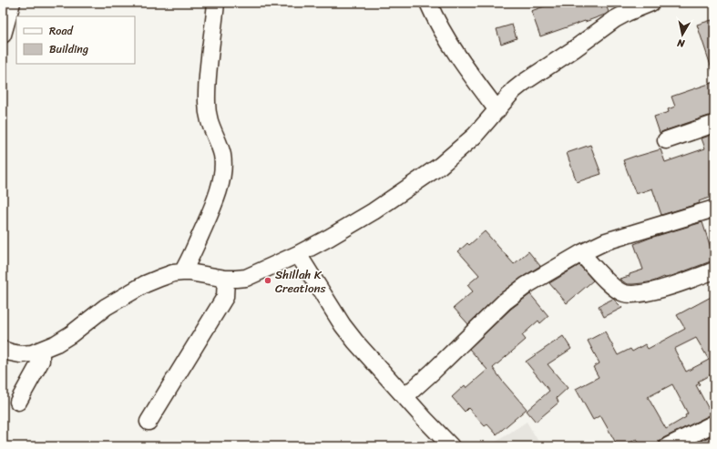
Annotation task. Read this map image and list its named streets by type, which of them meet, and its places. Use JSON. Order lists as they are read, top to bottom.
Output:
{
  "places": ["Shillah K Creations"],
  "legend": ["Road", "Building"],
  "north": "bottom"
}
